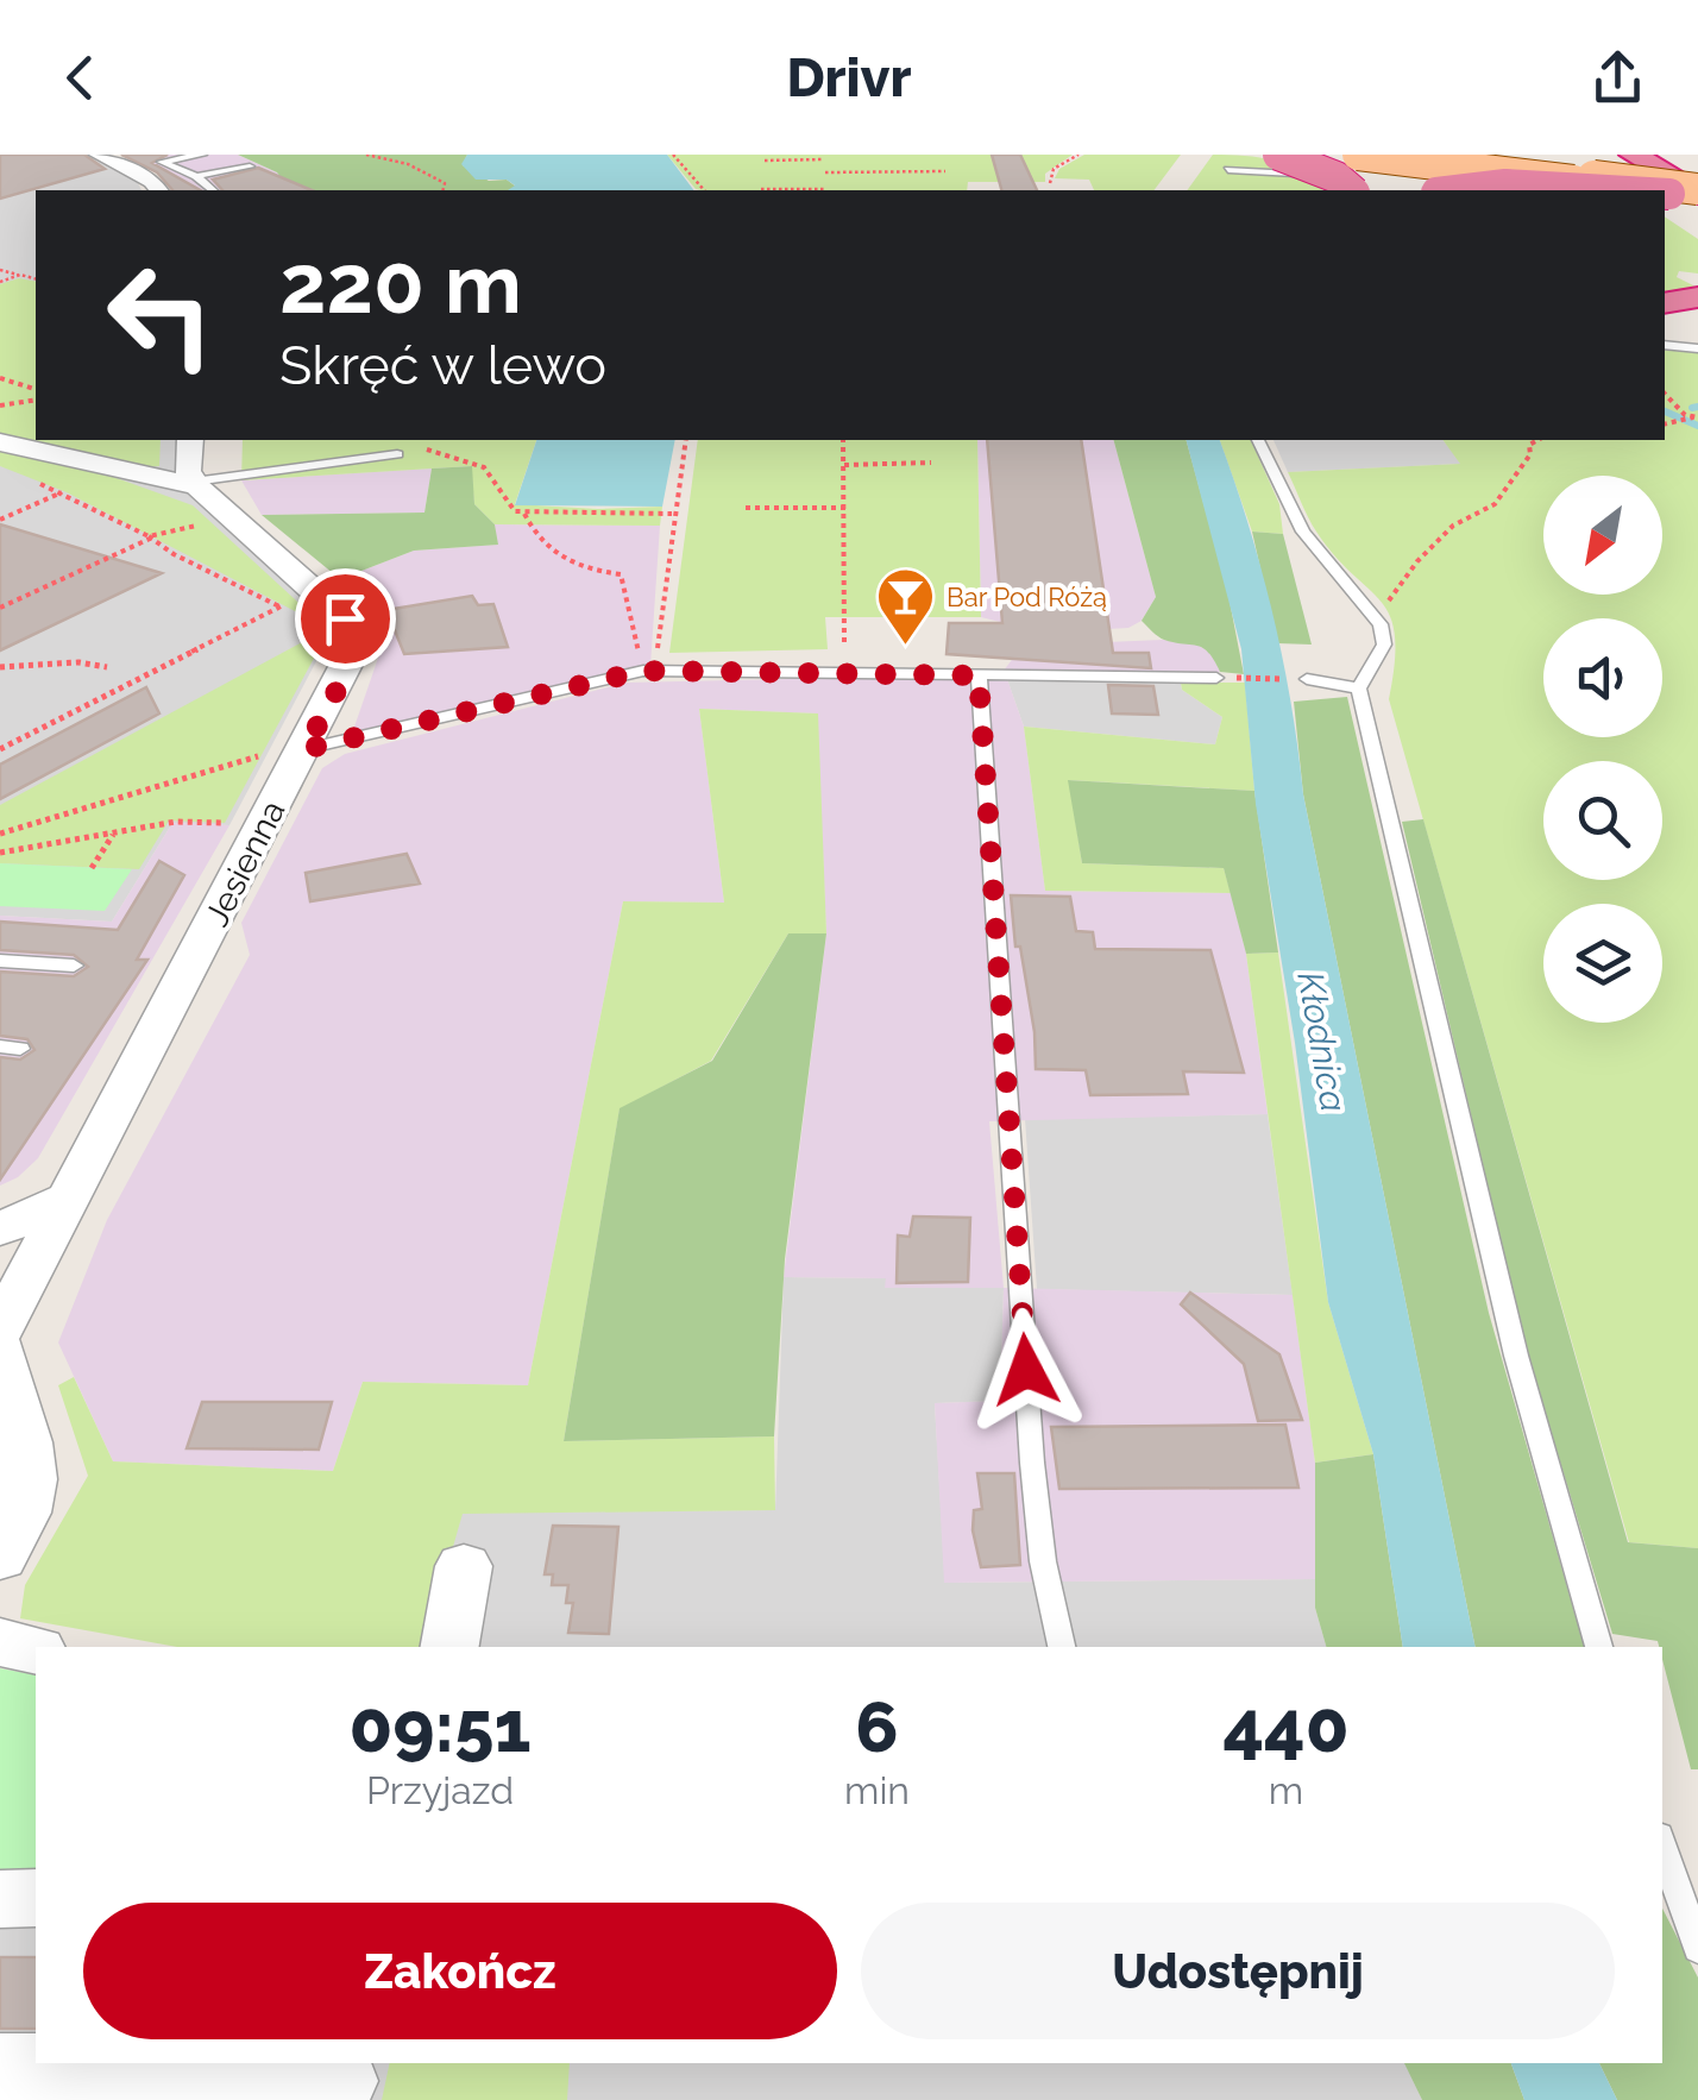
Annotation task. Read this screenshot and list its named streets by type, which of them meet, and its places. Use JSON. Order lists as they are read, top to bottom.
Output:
{
  "streets": {
    "street": ["Jesienna"]
  },
  "water": ["Kłodnica"],
  "places": {
    "bar": ["Bar Pod Różą"]
  },
  "north": "bottom left",
  "page": {
    "header": "Drivr",
    "turn": ["220 m", "Skręć w lewo"],
    "eta": [
      "09:51",
      "Przyjazd",
      "6",
      "min",
      "440",
      "m"
    ],
    "buttons": ["Zakończ", "Udostępnij"]
  }
}
